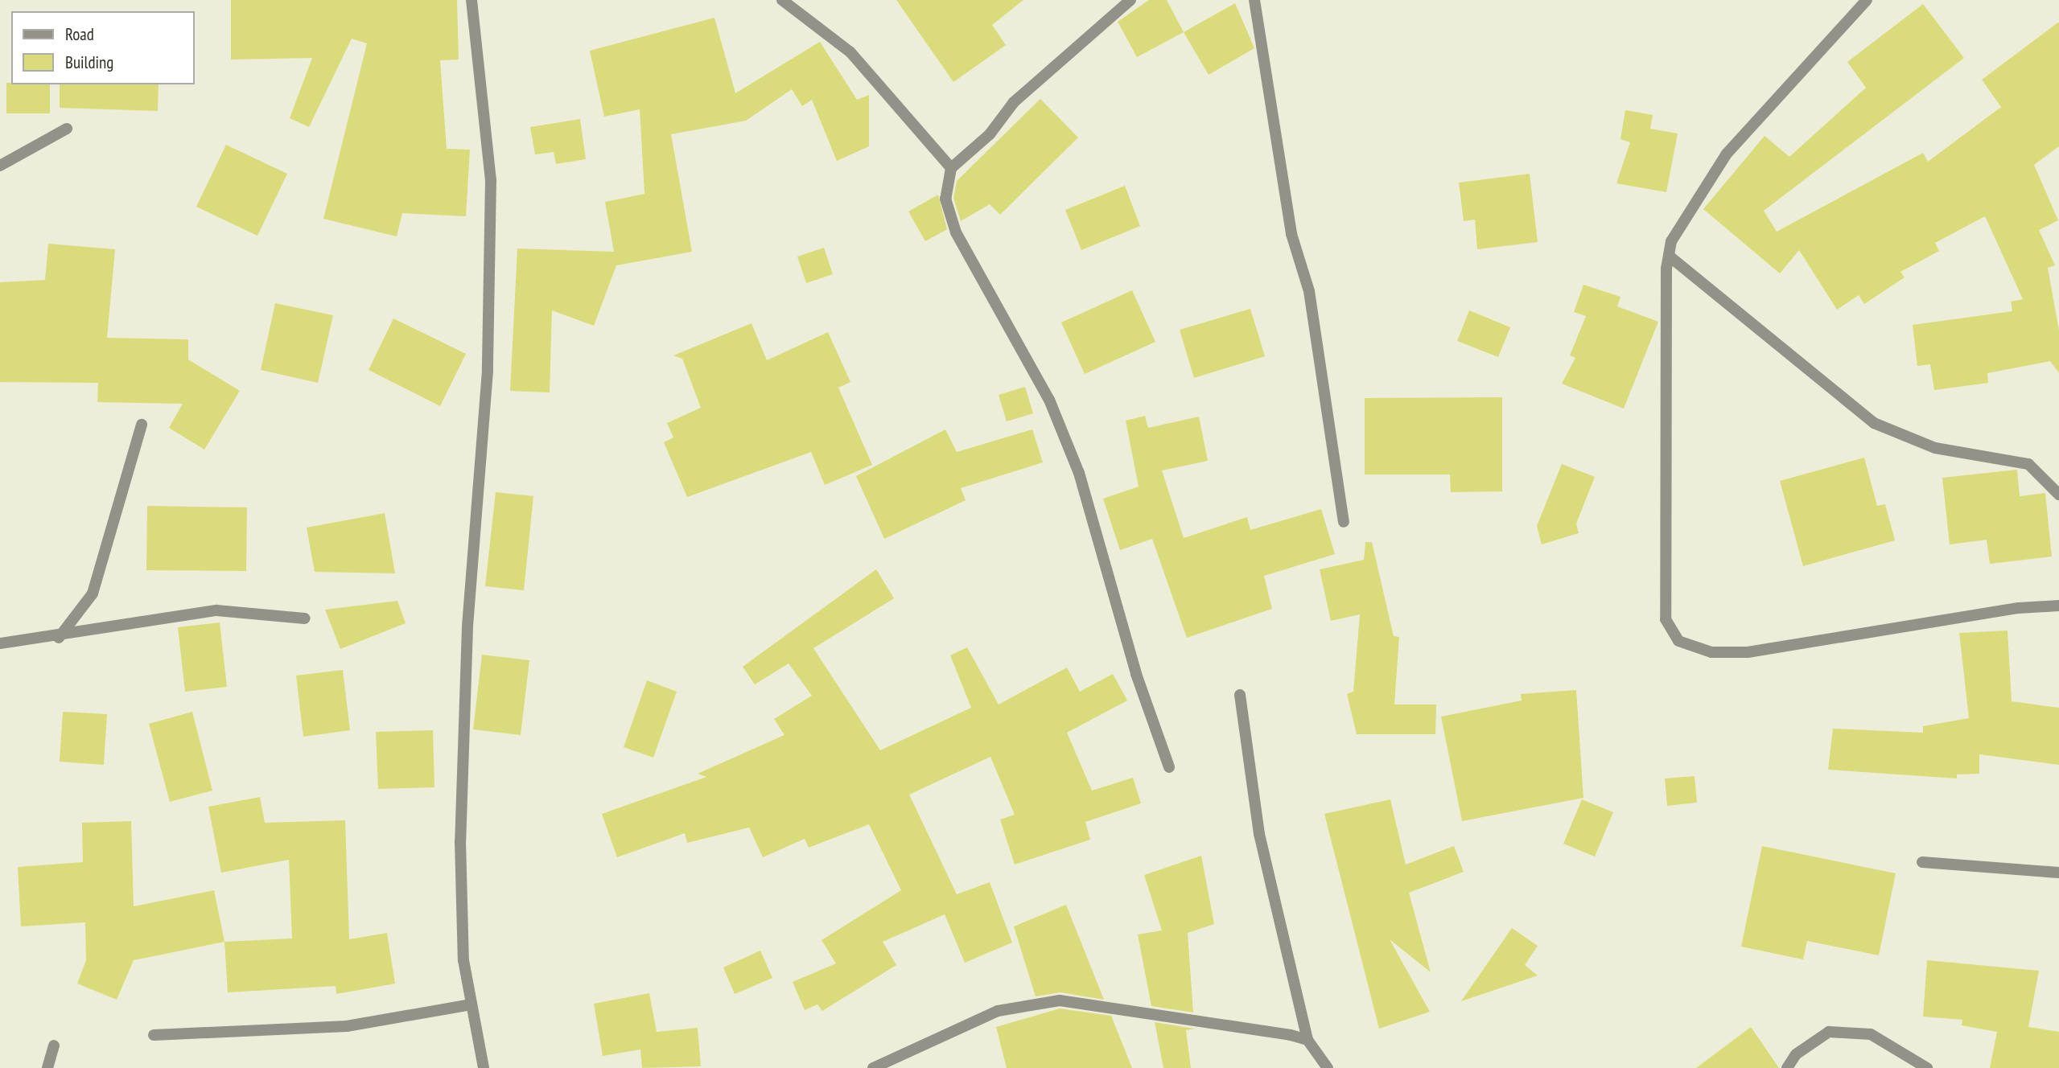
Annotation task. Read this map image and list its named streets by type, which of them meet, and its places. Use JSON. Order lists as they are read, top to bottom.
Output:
{
  "legend": ["Road", "Building"]
}
